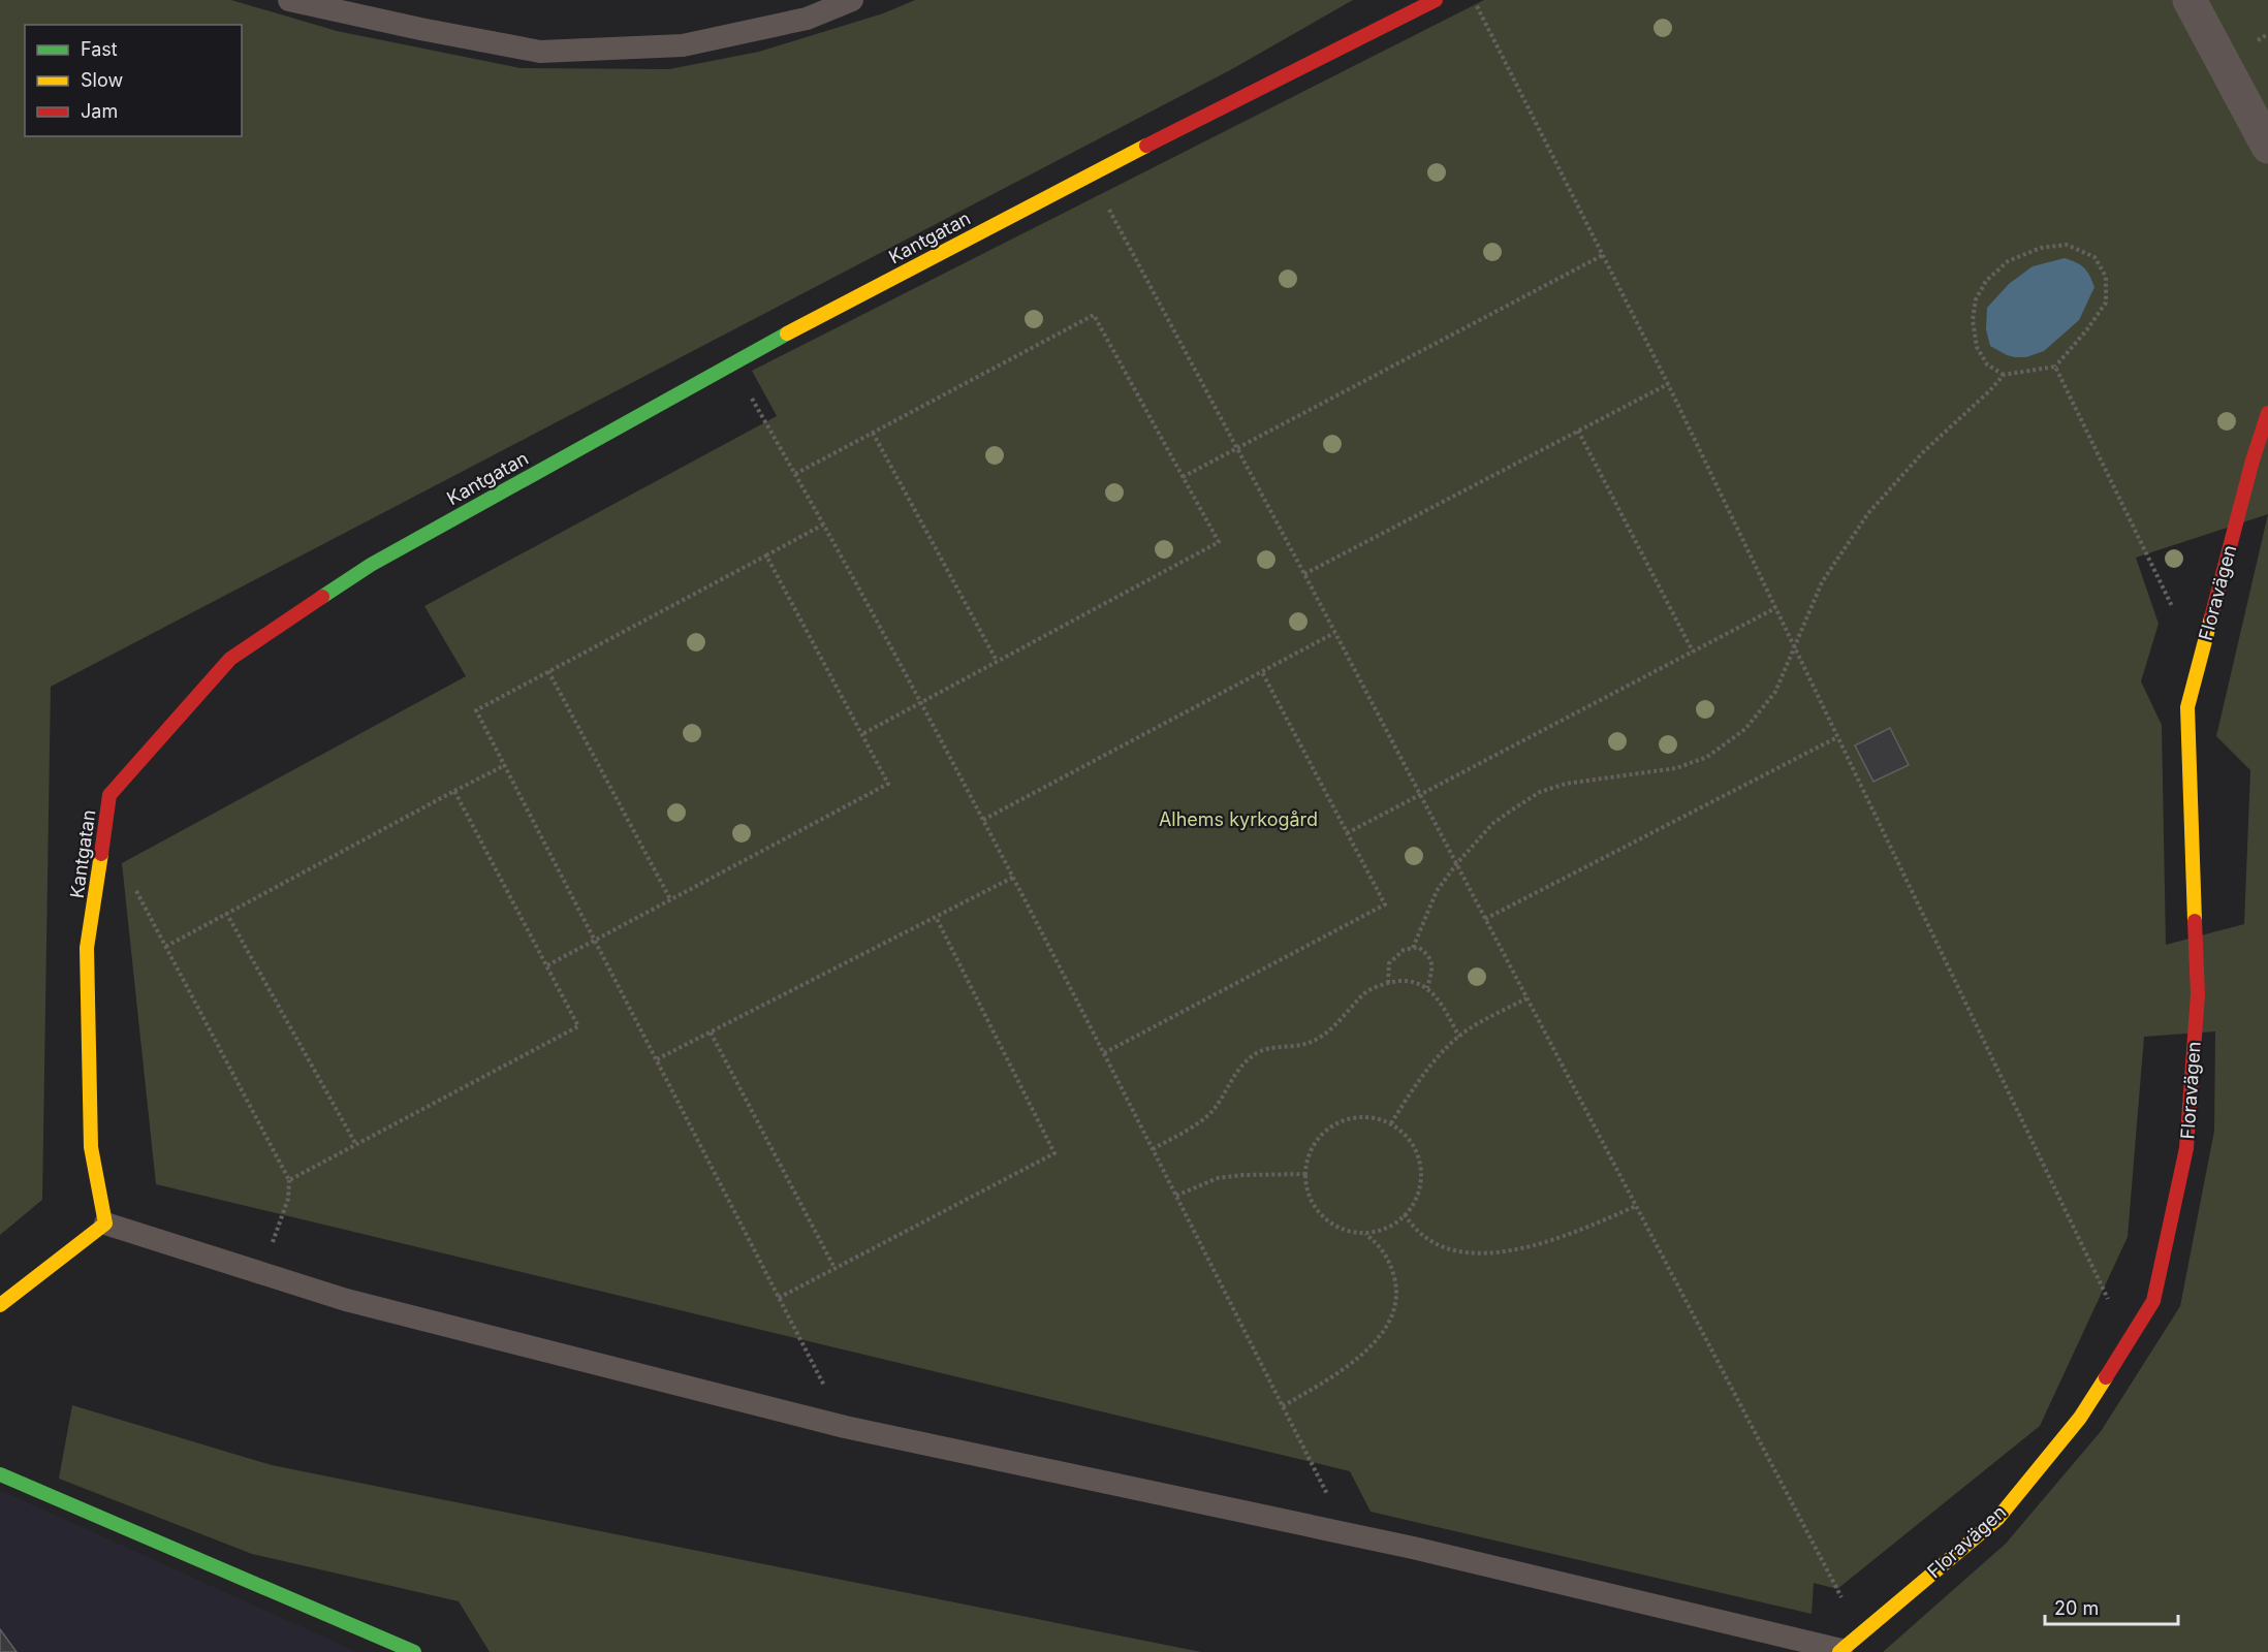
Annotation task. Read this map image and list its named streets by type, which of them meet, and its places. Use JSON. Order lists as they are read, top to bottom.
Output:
{
  "streets": {
    "street": ["Kantgatan", "Floravägen"]
  },
  "parks": ["Alhems kyrkogård"],
  "legend": ["Fast", "Slow", "Jam"],
  "scale_bar": "20 m"
}
